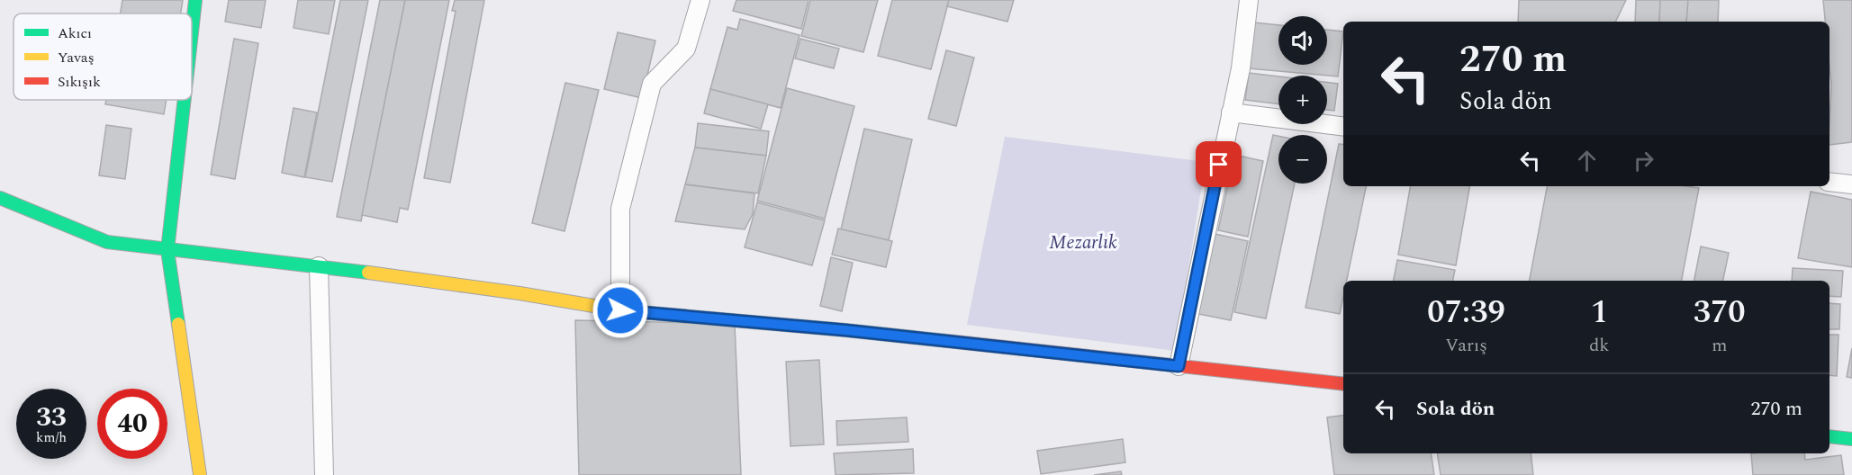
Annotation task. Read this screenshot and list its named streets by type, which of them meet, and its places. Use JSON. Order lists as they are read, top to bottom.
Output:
{
  "parks": ["Mezarlık"],
  "legend": ["Akıcı", "Yavaş", "Sıkışık"],
  "page": {
    "map_buttons": ["+", "−"],
    "turn": ["270 m", "Sola dön"],
    "eta": [
      "07:39",
      "Varış",
      "1",
      "dk",
      "370",
      "m"
    ],
    "list": [
      {
        "name": "Sola dön",
        "value": "270 m"
      }
    ],
    "speed": "33 km/h",
    "limit": "40"
  }
}
